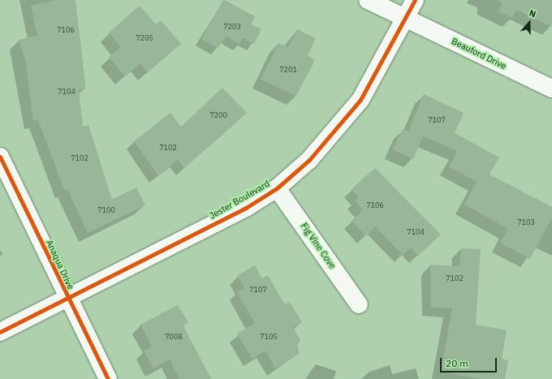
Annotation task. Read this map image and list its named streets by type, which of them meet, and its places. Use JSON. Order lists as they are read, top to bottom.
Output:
{
  "streets": {
    "street": [
      "Beauford Drive",
      "Jester Boulevard",
      "Fig Vine Cove",
      "Anaqua Drive"
    ]
  },
  "crossings": [
    ["Beauford Drive", "Jester Boulevard"],
    ["Jester Boulevard", "Fig Vine Cove"],
    ["Jester Boulevard", "Anaqua Drive"]
  ],
  "house_numbers": [
    "7203",
    "7106",
    "7205",
    "7201",
    "7104",
    "7200",
    "7107",
    "7102",
    "7102",
    "7106",
    "7100",
    "7103",
    "7104",
    "7102",
    "7107",
    "7008",
    "7105"
  ],
  "scale_bar": "20 m",
  "north": "top"
}
